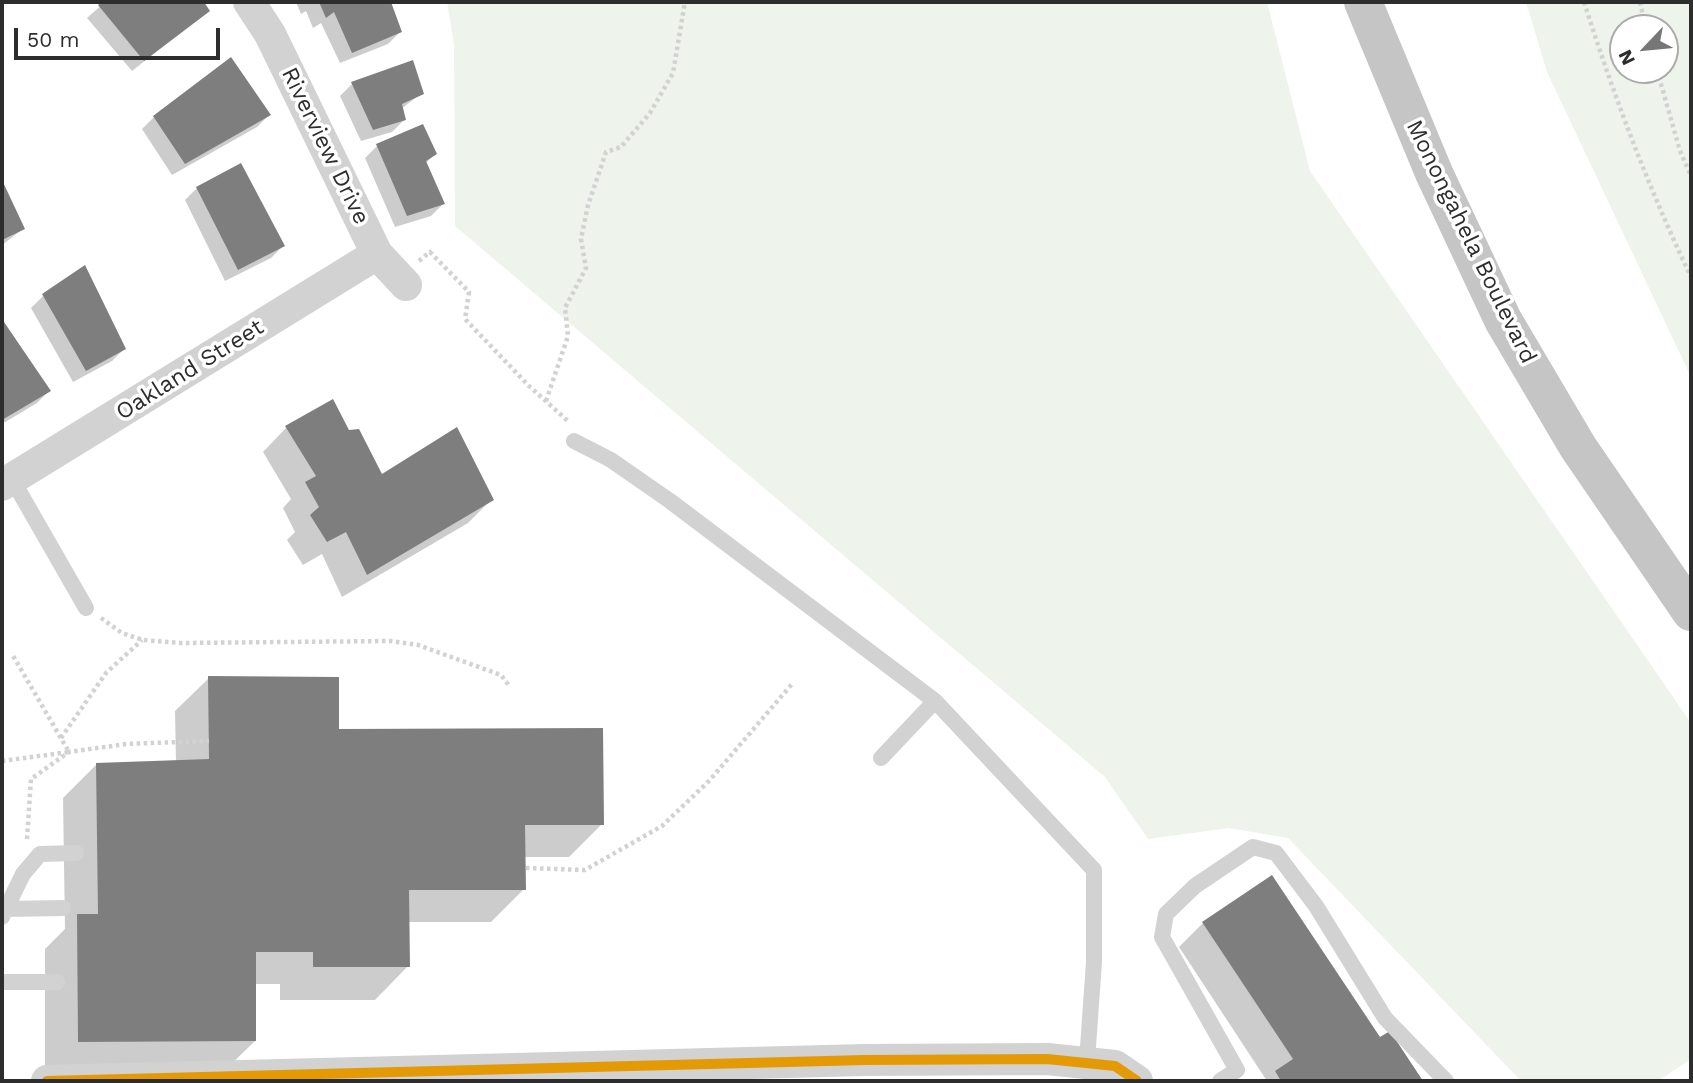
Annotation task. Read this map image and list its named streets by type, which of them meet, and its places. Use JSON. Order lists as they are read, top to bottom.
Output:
{
  "streets": {
    "main road": ["Monongahela Boulevard"],
    "street": ["Riverview Drive", "Oakland Street"]
  },
  "crossings": [
    ["Riverview Drive", "Oakland Street"]
  ],
  "scale_bar": "50 m",
  "north": "bottom left"
}
